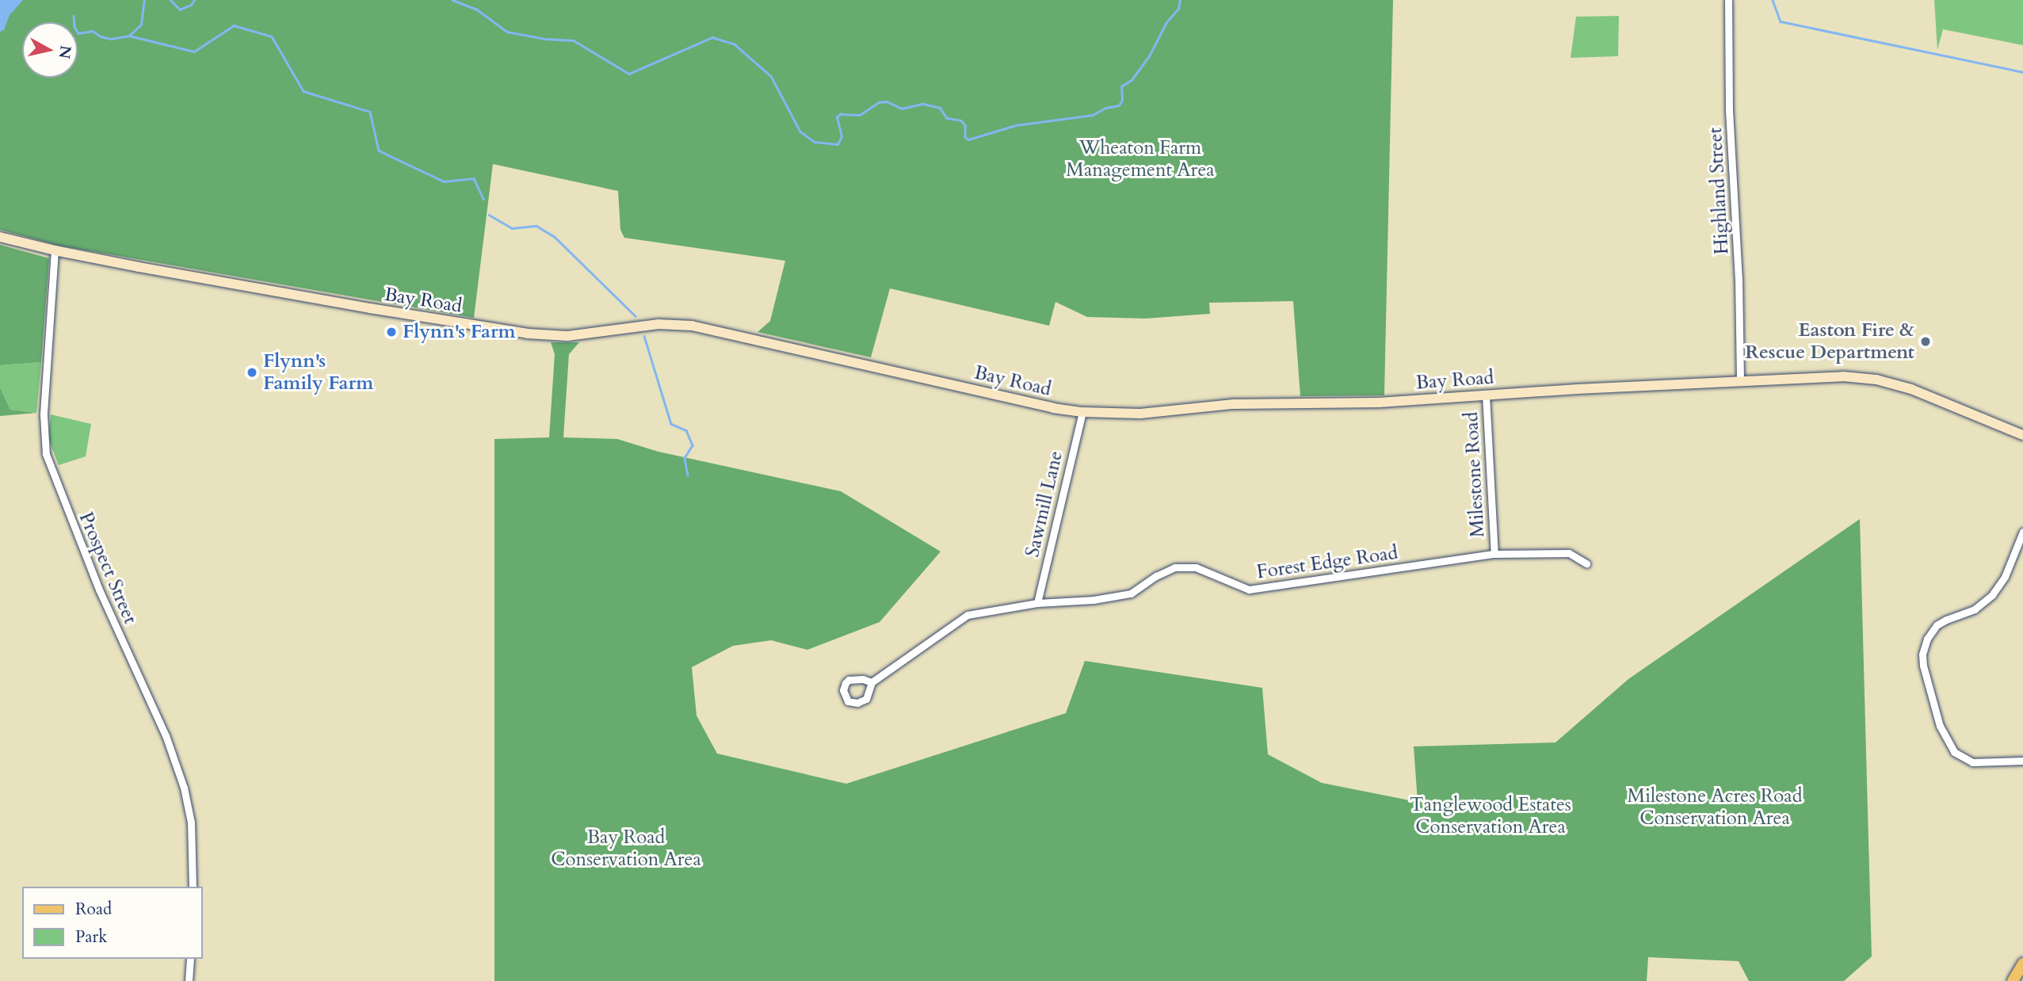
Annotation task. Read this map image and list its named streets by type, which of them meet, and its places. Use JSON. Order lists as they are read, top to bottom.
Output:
{
  "streets": {
    "main road": ["Bay Road"],
    "street": [
      "Highland Street",
      "Milestone Road",
      "Sawmill Lane",
      "Forest Edge Road",
      "Prospect Street"
    ]
  },
  "crossings": [
    ["Highland Street", "Bay Road"],
    ["Bay Road", "Milestone Road"],
    ["Bay Road", "Sawmill Lane"],
    ["Bay Road", "Prospect Street"],
    ["Milestone Road", "Forest Edge Road"],
    ["Sawmill Lane", "Forest Edge Road"]
  ],
  "parks": [
    "Wheaton Farm Management Area",
    "Milestone Acres Road Conservation Area",
    "Tanglewood Estates Conservation Area",
    "Bay Road Conservation Area"
  ],
  "places": ["Flynn's Farm", "Easton Fire & Rescue Department", "Flynn's Family Farm"],
  "legend": ["Road", "Park"],
  "north": "right"
}
